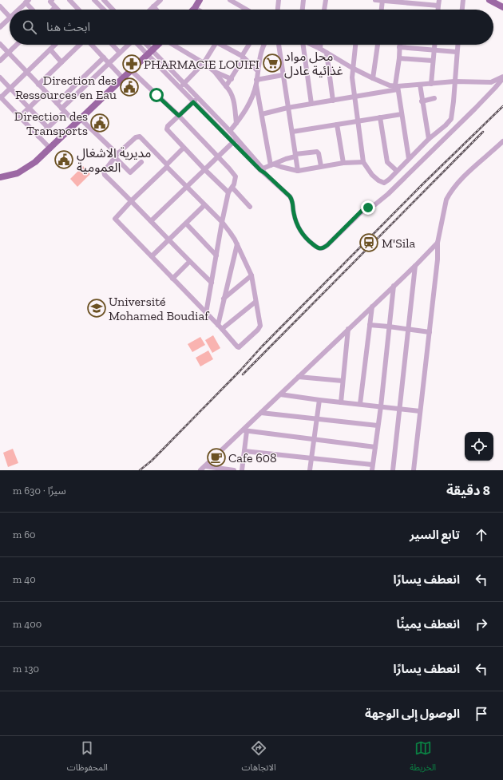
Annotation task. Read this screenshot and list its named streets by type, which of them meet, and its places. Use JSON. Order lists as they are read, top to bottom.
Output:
{
  "places": {
    "supermarket": ["محل مواد غذائية عادل"],
    "pharmacy": ["PHARMACIE LOUIFI"],
    "public building": ["Direction des Ressources en Eau", "Direction des Transports", "مديرية الاشغال العمومية"],
    "station": ["M'Sila"],
    "school or university": ["Université Mohamed Boudiaf"],
    "cafe": ["Cafe 608"]
  },
  "page": {
    "search": "ابحث هنا",
    "heading": ["8 دقيقة", "سيرًا · 630 m"],
    "list": [
      ["تابع السير", "60 m"],
      ["انعطف يسارًا", "40 m"],
      ["انعطف يمينًا", "400 m"],
      ["انعطف يسارًا", "130 m"],
      "الوصول إلى الوجهة"
    ],
    "nav": ["الخريطة", "الاتجاهات", "المحفوظات"]
  }
}
